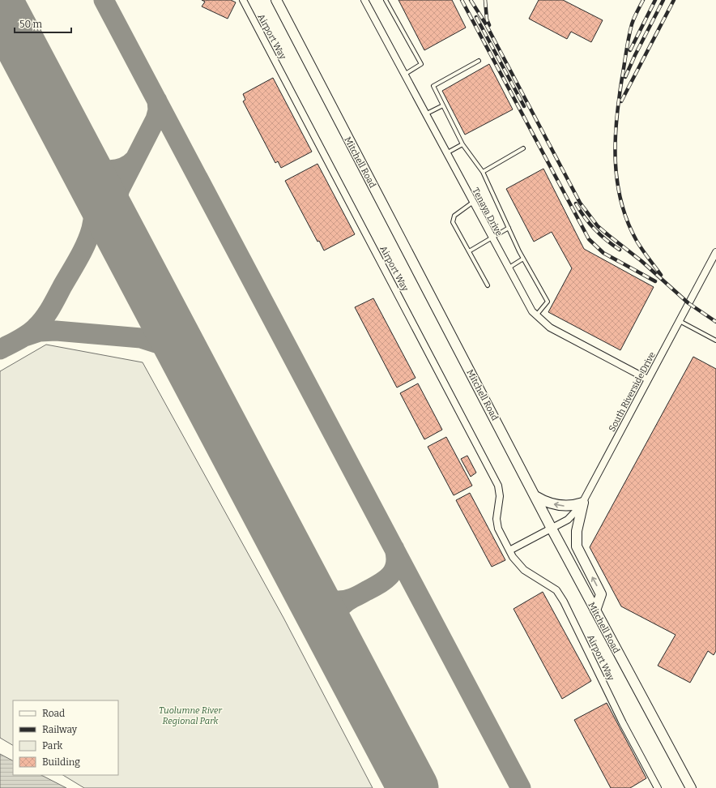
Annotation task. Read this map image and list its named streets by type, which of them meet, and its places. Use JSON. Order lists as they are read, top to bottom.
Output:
{
  "streets": {
    "main road": ["Mitchell Road"],
    "street": ["Airport Way", "Tenaya Drive", "South Riverside Drive"]
  },
  "crossings": [
    ["Mitchell Road", "South Riverside Drive"],
    ["Tenaya Drive", "South Riverside Drive"]
  ],
  "parks": ["Tuolumne River Regional Park"],
  "legend": [
    "Road",
    "Railway",
    "Park",
    "Building"
  ],
  "scale_bar": "50 m"
}
